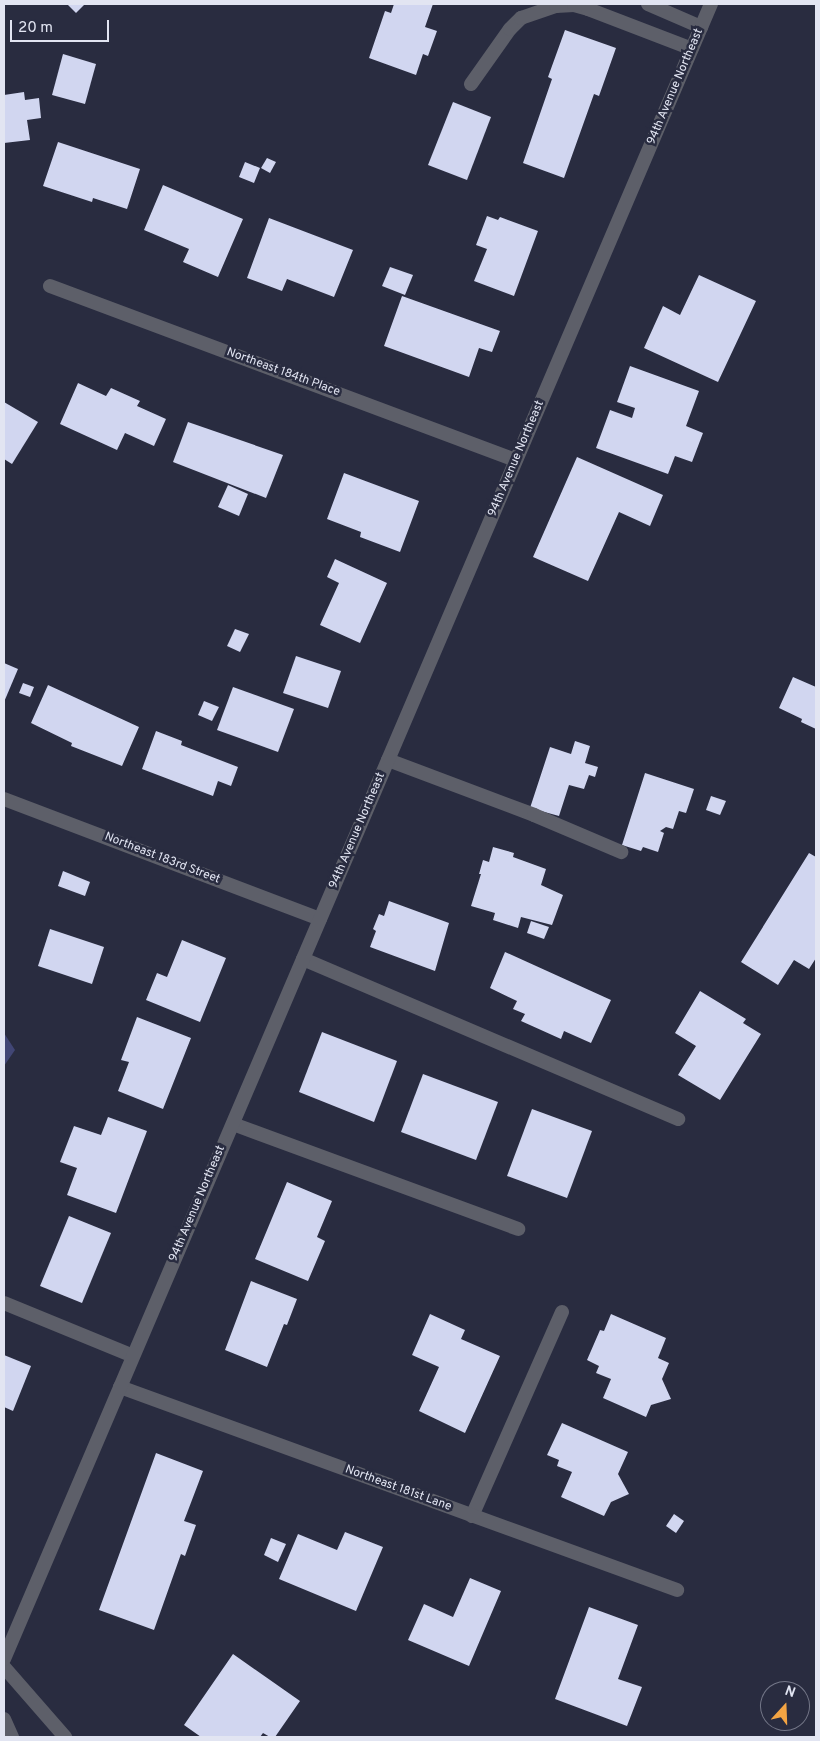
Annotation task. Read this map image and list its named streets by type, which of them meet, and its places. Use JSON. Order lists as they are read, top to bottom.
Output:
{
  "streets": {
    "street": [
      "94th Avenue Northeast",
      "Northeast 184th Place",
      "Northeast 183rd Street",
      "Northeast 181st Lane"
    ]
  },
  "crossings": [
    ["94th Avenue Northeast", "Northeast 184th Place"],
    ["94th Avenue Northeast", "Northeast 183rd Street"],
    ["94th Avenue Northeast", "Northeast 181st Lane"]
  ],
  "scale_bar": "20 m",
  "north": "top"
}
